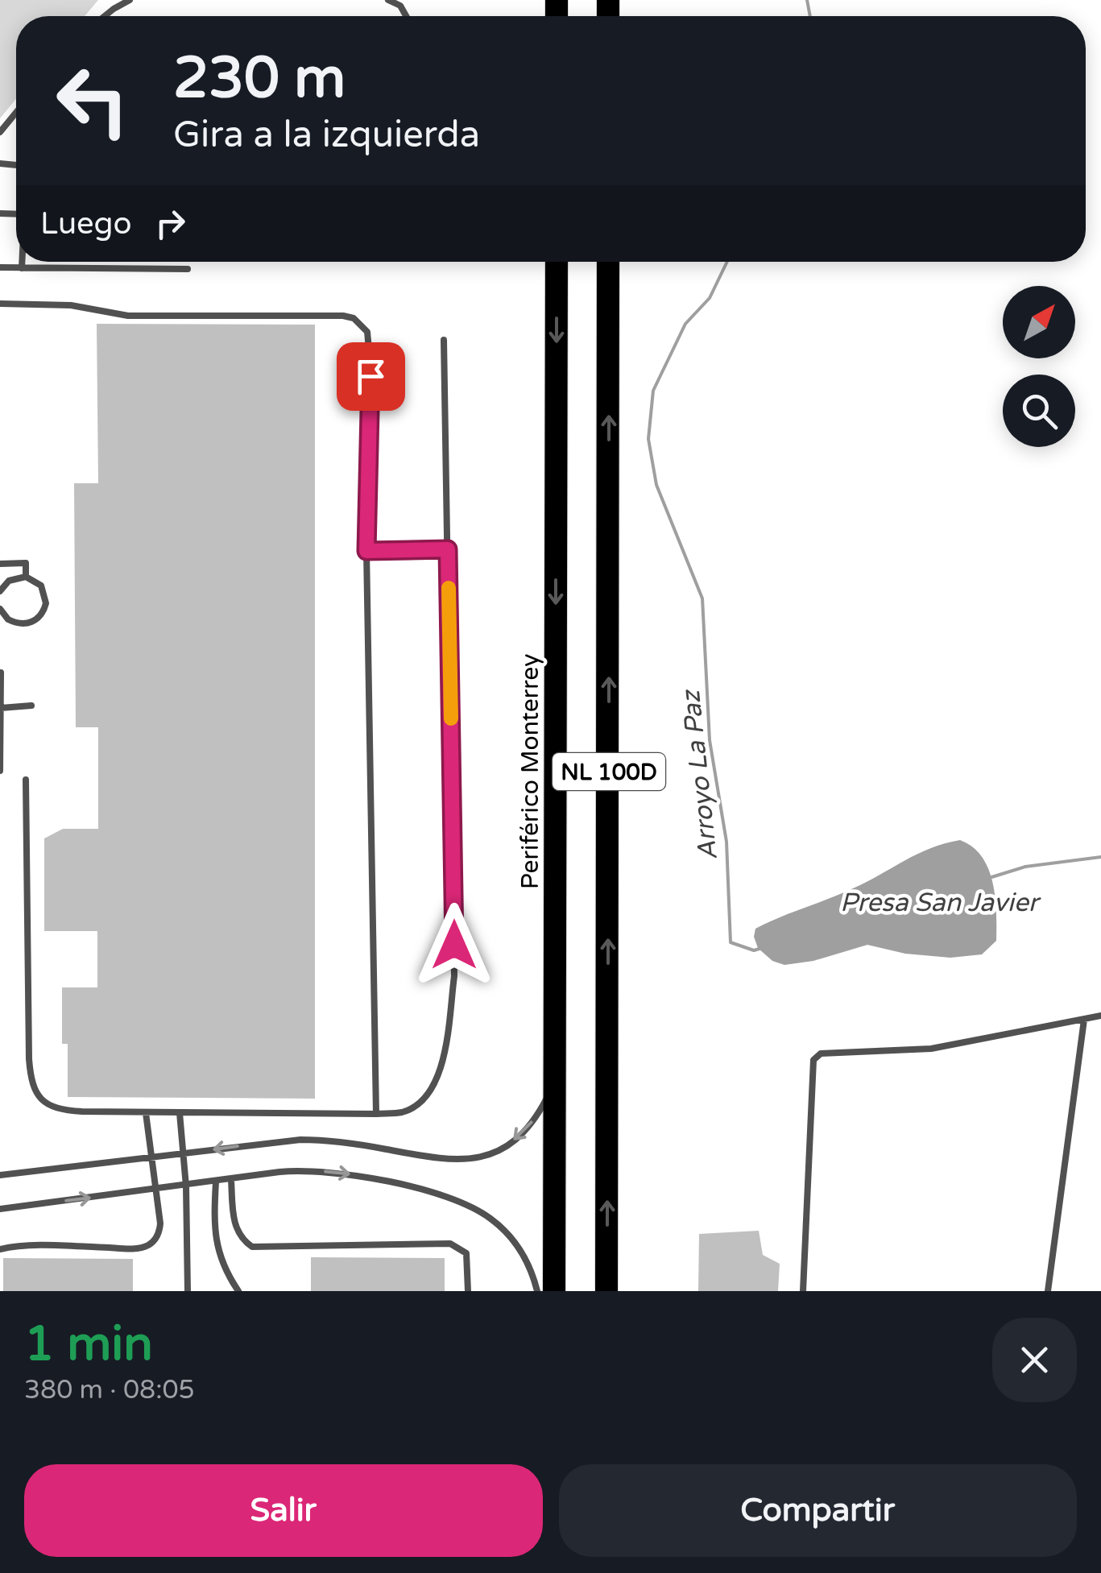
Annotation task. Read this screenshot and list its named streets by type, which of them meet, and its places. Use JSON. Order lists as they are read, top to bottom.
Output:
{
  "streets": {
    "highway": ["Periférico Monterrey", "NL 100D"]
  },
  "water": ["Arroyo La Paz", "Presa San Javier"],
  "north": "top right",
  "page": {
    "turn": ["230 m", "Gira a la izquierda"],
    "then": "Luego",
    "heading": ["1 min", "380 m · 08:05"],
    "buttons": ["Salir", "Compartir"]
  }
}
